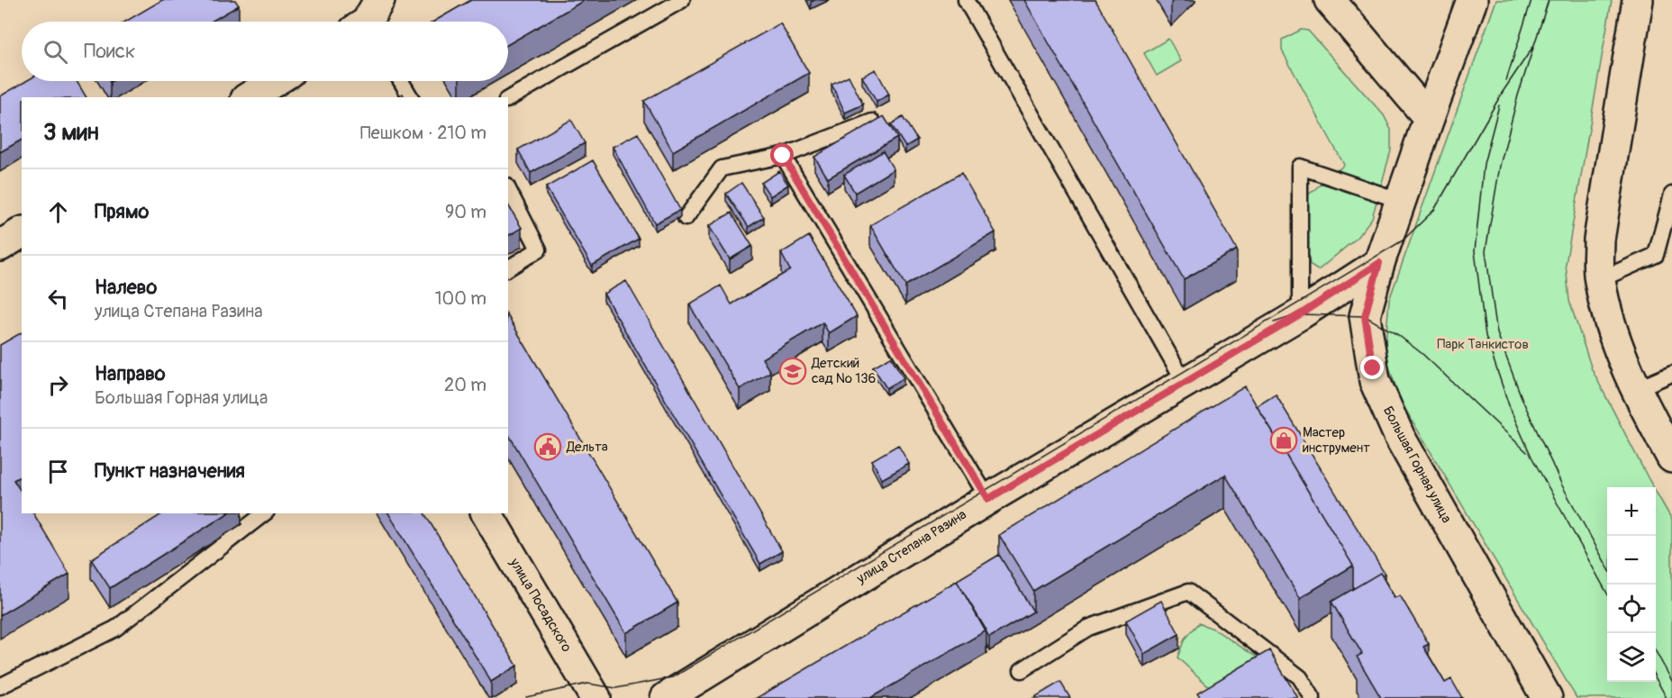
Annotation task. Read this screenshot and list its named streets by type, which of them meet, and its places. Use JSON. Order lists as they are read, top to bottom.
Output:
{
  "streets": {
    "street": ["Большая Горная улица", "улица Степана Разина", "улица Посадского"]
  },
  "crossings": [
    ["Большая Горная улица", "улица Степана Разина"]
  ],
  "parks": ["Парк Танкистов"],
  "places": {
    "school or university": ["Детский сад № 136"],
    "shop": ["Мастер инструмент"],
    "public building": ["Дельта"]
  },
  "page": {
    "search": "Поиск",
    "heading": ["3 мин", "Пешком · 210 m"],
    "list": [
      ["Прямо", "90 m"],
      ["Налево", "улица Степана Разина", "100 m"],
      ["Направо", "Большая Горная улица", "20 m"],
      "Пункт назначения"
    ],
    "map_buttons": ["+", "−"]
  }
}
